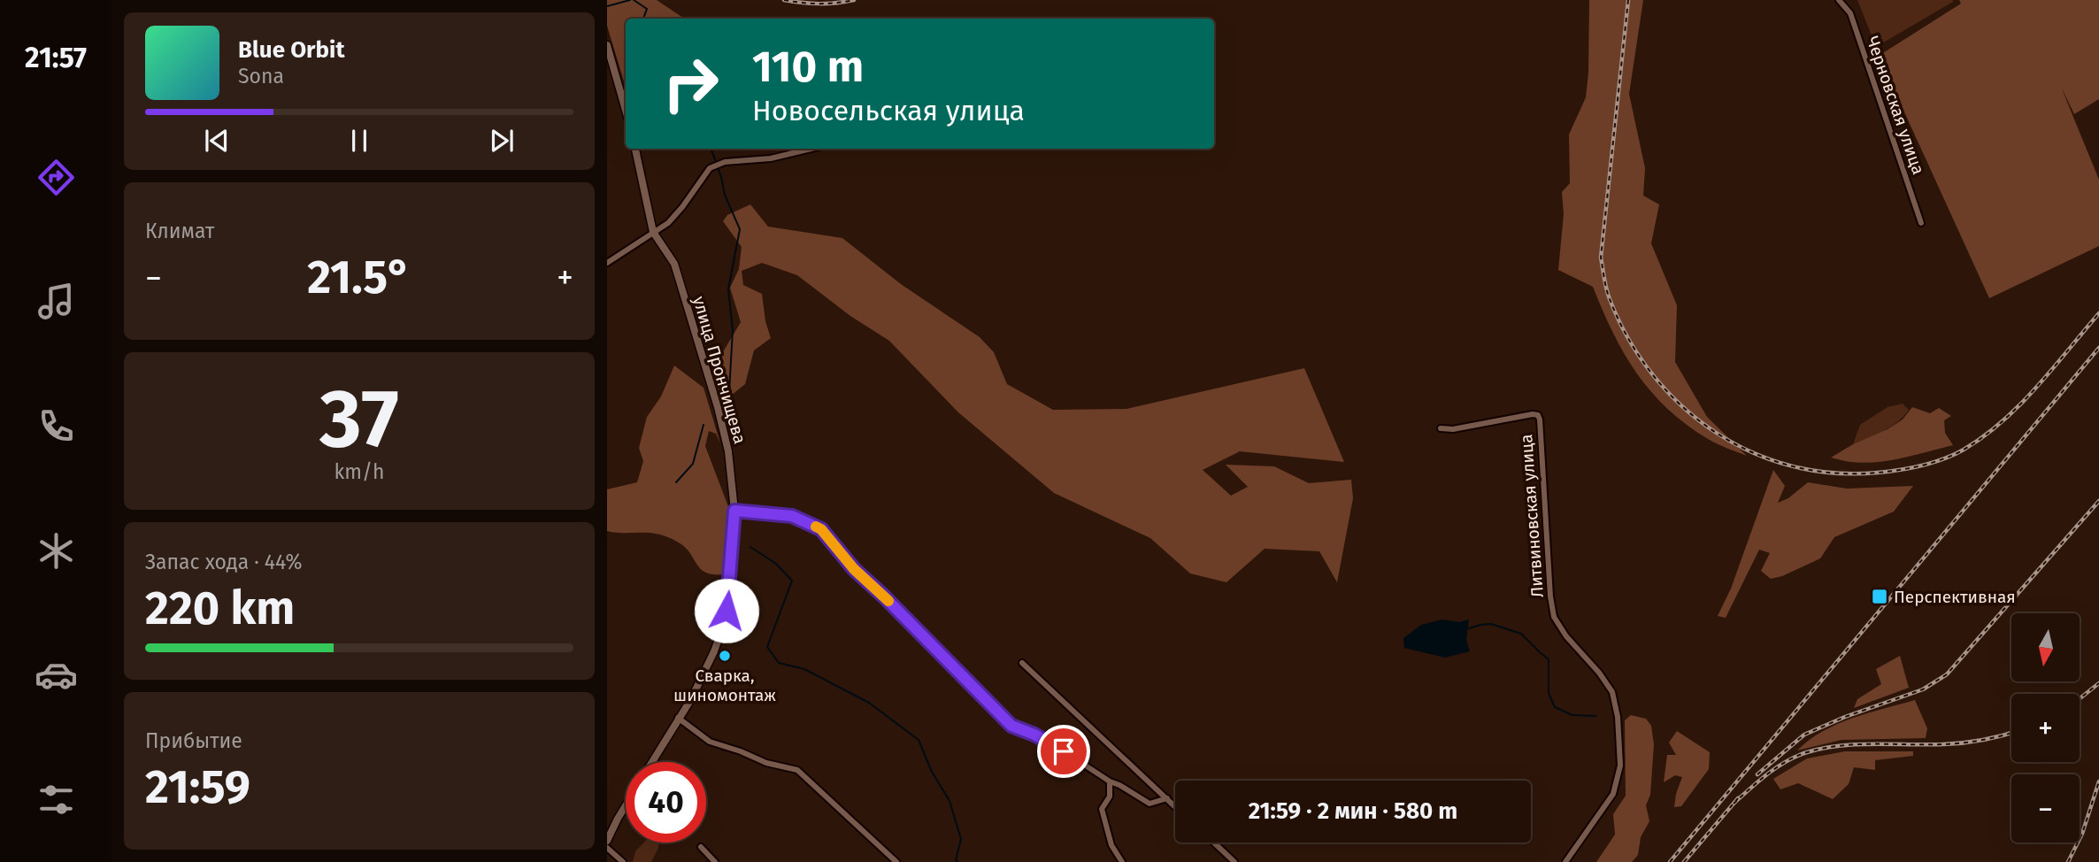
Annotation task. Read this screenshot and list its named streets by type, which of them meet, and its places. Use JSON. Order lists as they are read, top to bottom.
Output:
{
  "streets": {
    "street": ["Черновская улица", "улица Прончищева", "Литвиновская улица"]
  },
  "places": {
    "transit": ["Перспективная"],
    "other": ["Сварка, шиномонтаж"]
  },
  "north": "bottom",
  "page": {
    "tabs": "21:57",
    "turn": ["110 m", "Новосельская улица"],
    "song": ["Blue Orbit", "Sona"],
    "tile": [
      "Климат",
      ["37", "km/h"],
      ["Запас хода · 44%", "220 km"],
      ["Прибытие", "21:59"]
    ],
    "heat": ["−", "21.5°", "+"],
    "map_buttons": ["+", "−"],
    "limit": "40",
    "trip": "21:59 · 2 мин · 580 m"
  }
}
